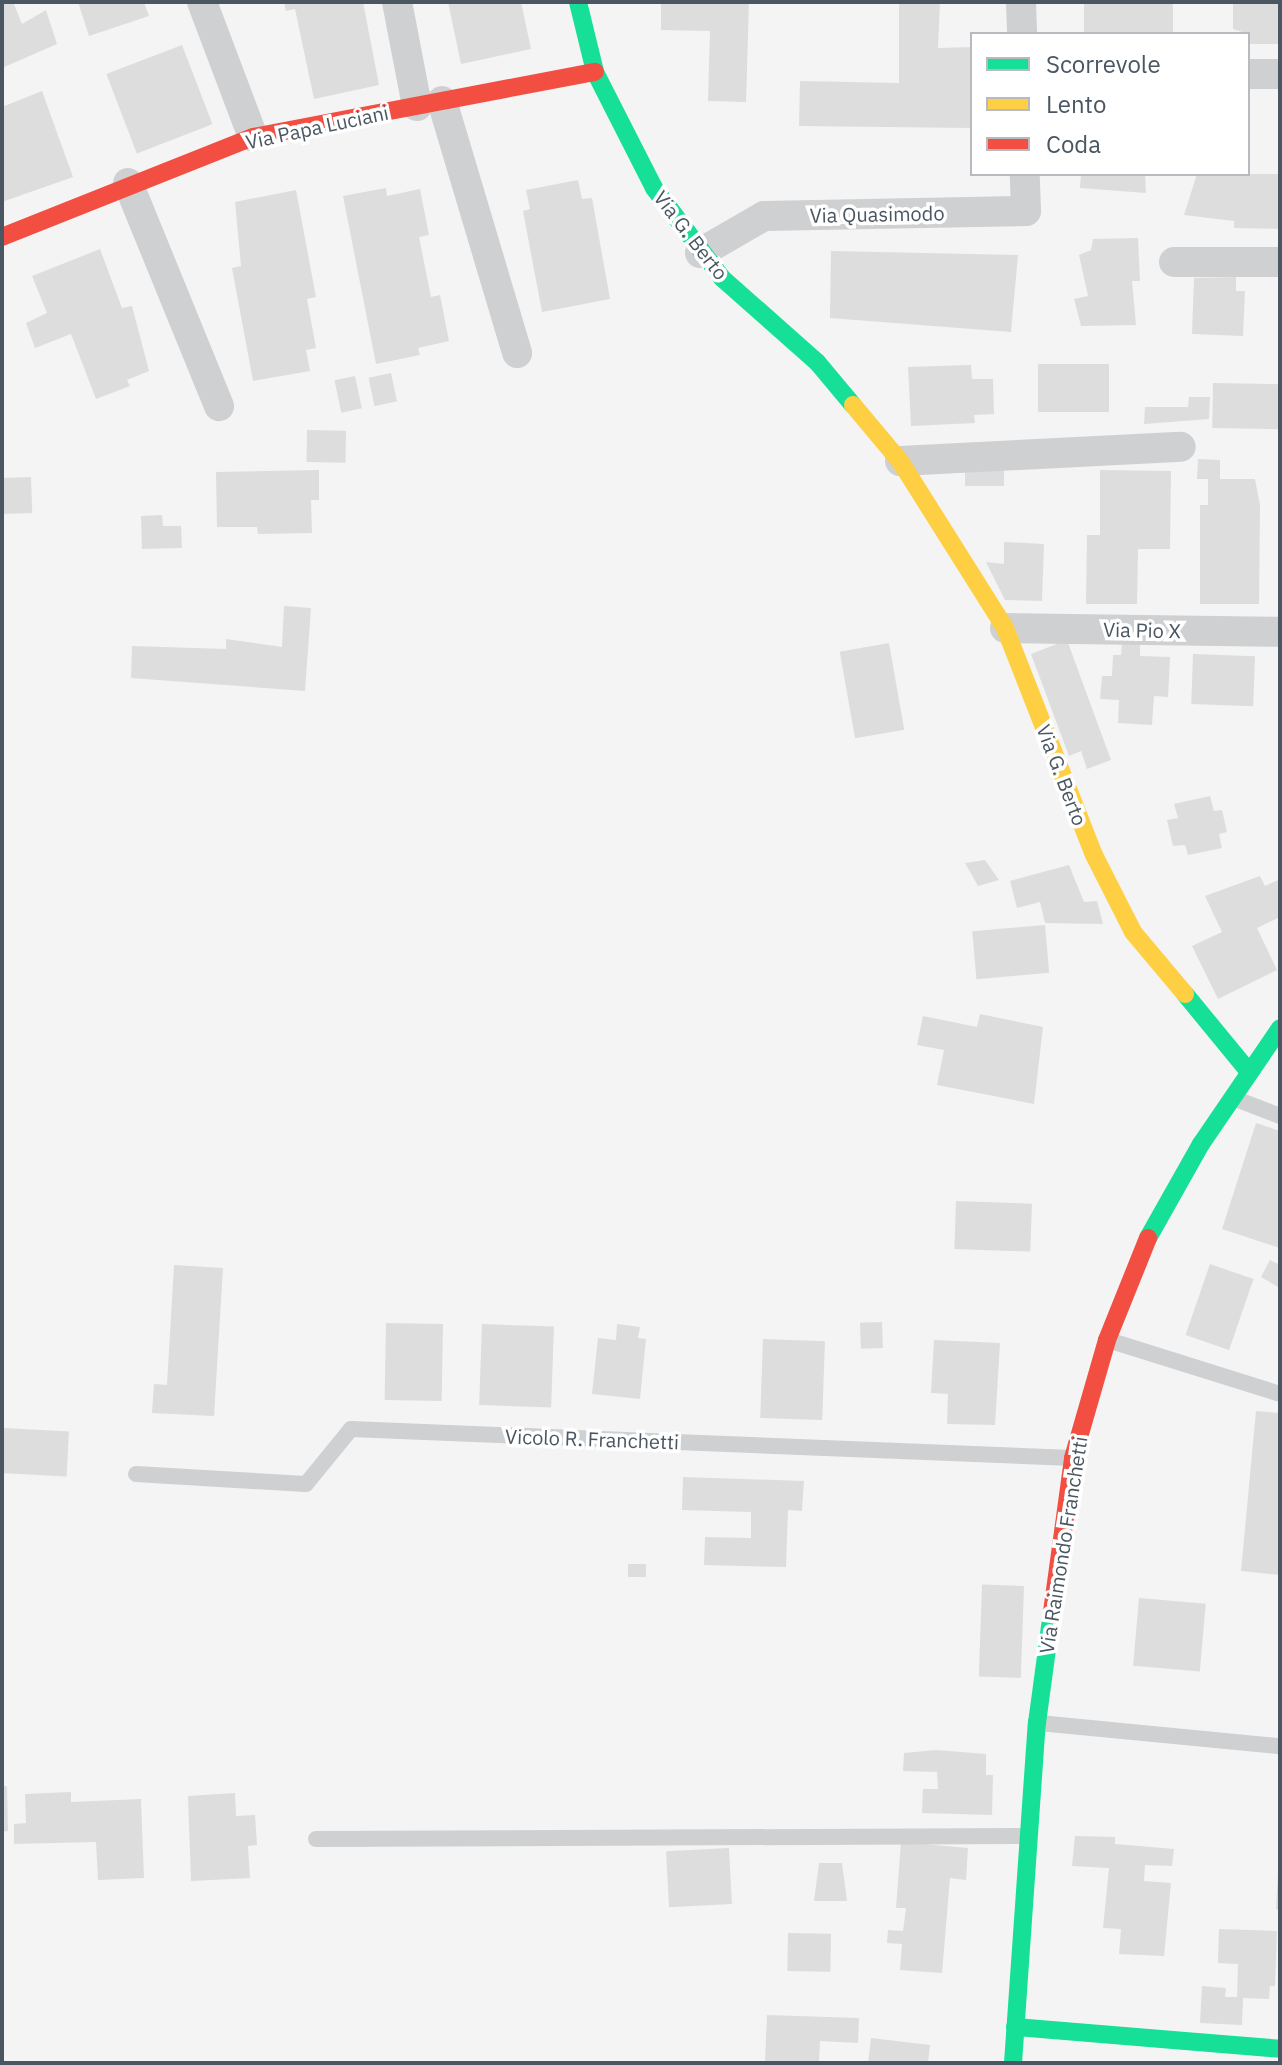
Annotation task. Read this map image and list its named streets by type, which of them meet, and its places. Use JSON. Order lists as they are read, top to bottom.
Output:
{
  "streets": {
    "street": [
      "Via Papa Luciani",
      "Via Quasimodo",
      "Via G. Berto",
      "Via Pio X",
      "Via Raimondo Franchetti"
    ],
    "lane": ["Vicolo R. Franchetti"]
  },
  "crossings": [
    ["Via Papa Luciani", "Via G. Berto"],
    ["Via Quasimodo", "Via G. Berto"],
    ["Via G. Berto", "Via Pio X"],
    ["Via G. Berto", "Via Raimondo Franchetti"],
    ["Vicolo R. Franchetti", "Via Raimondo Franchetti"]
  ],
  "legend": ["Scorrevole", "Lento", "Coda"]
}
